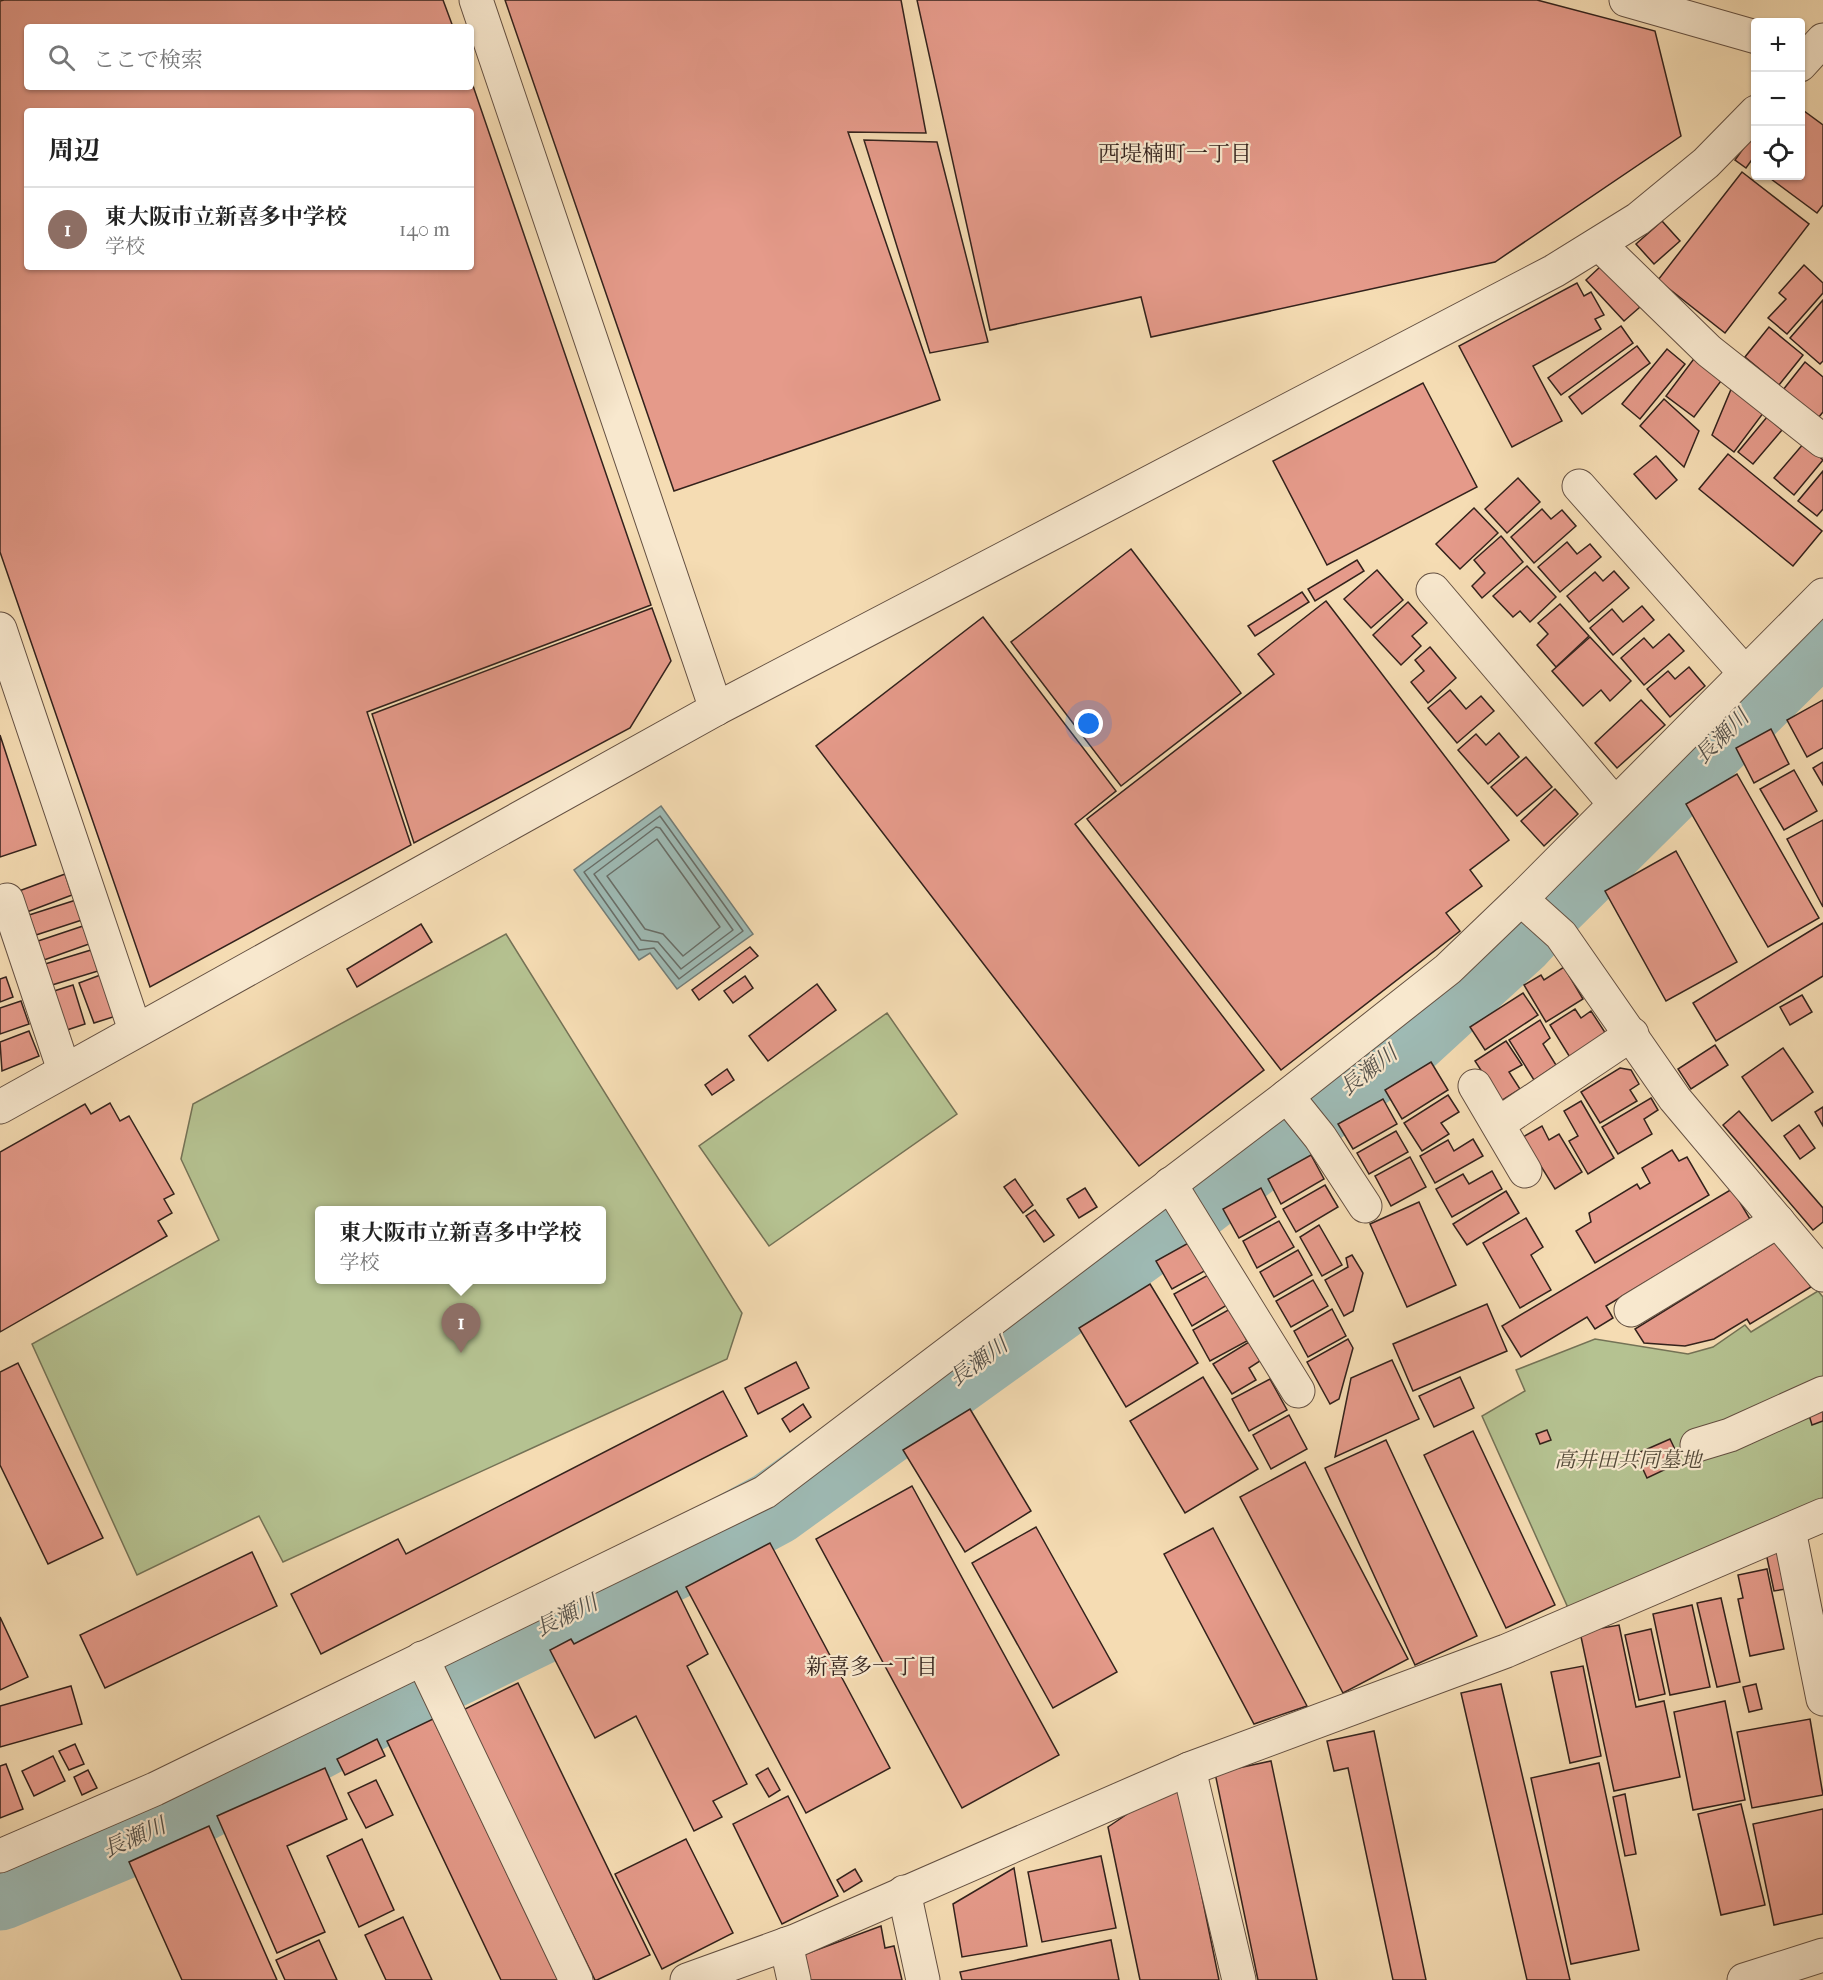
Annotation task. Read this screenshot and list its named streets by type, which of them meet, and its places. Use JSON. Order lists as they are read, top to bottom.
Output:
{
  "districts": ["西堤楠町一丁目", "新喜多一丁目"],
  "water": ["長瀬川"],
  "parks": ["高井田共同墓地"],
  "page": {
    "map_buttons": ["+", "−"],
    "search": "ここで検索",
    "heading": "周辺",
    "list": [
      {
        "mark": "1",
        "name": "東大阪市立新喜多中学校",
        "note": "学校",
        "value": "140 m"
      }
    ],
    "popup": ["東大阪市立新喜多中学校", "学校"],
    "pins": "1"
  }
}
